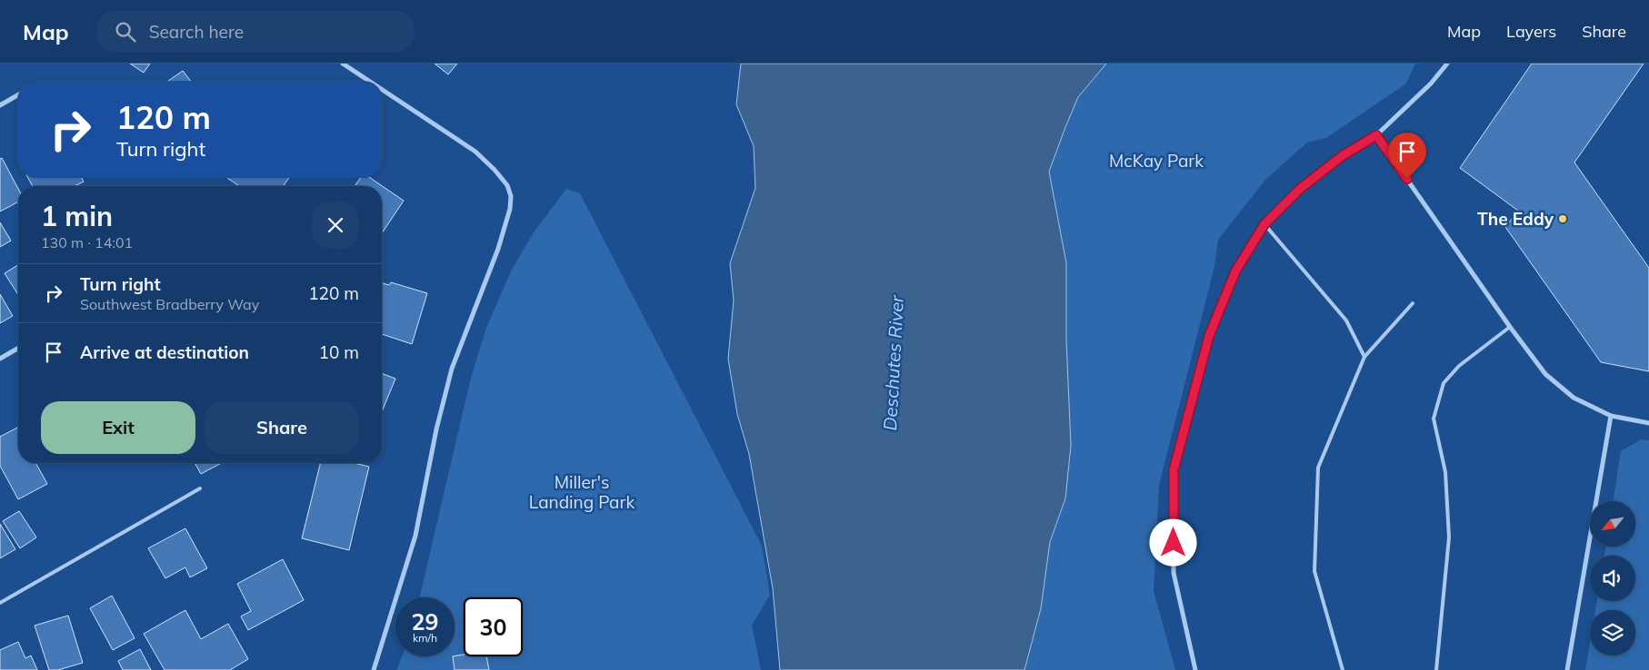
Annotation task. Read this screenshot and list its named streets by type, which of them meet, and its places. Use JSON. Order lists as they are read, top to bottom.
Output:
{
  "water": ["Deschutes River"],
  "parks": ["McKay Park", "Miller's Landing Park"],
  "places": ["The Eddy"],
  "north": "bottom left",
  "page": {
    "header": "Map",
    "search": "Search here",
    "nav": ["Map", "Layers", "Share"],
    "turn": ["120 m", "Turn right"],
    "heading": ["1 min", "130 m · 14:01"],
    "list": [
      {
        "name": "Turn right",
        "note": "Southwest Bradberry Way",
        "value": "120 m"
      },
      {
        "name": "Arrive at destination",
        "value": "10 m"
      }
    ],
    "buttons": ["Exit", "Share"],
    "speed": "29 km/h",
    "limit": "30"
  }
}
